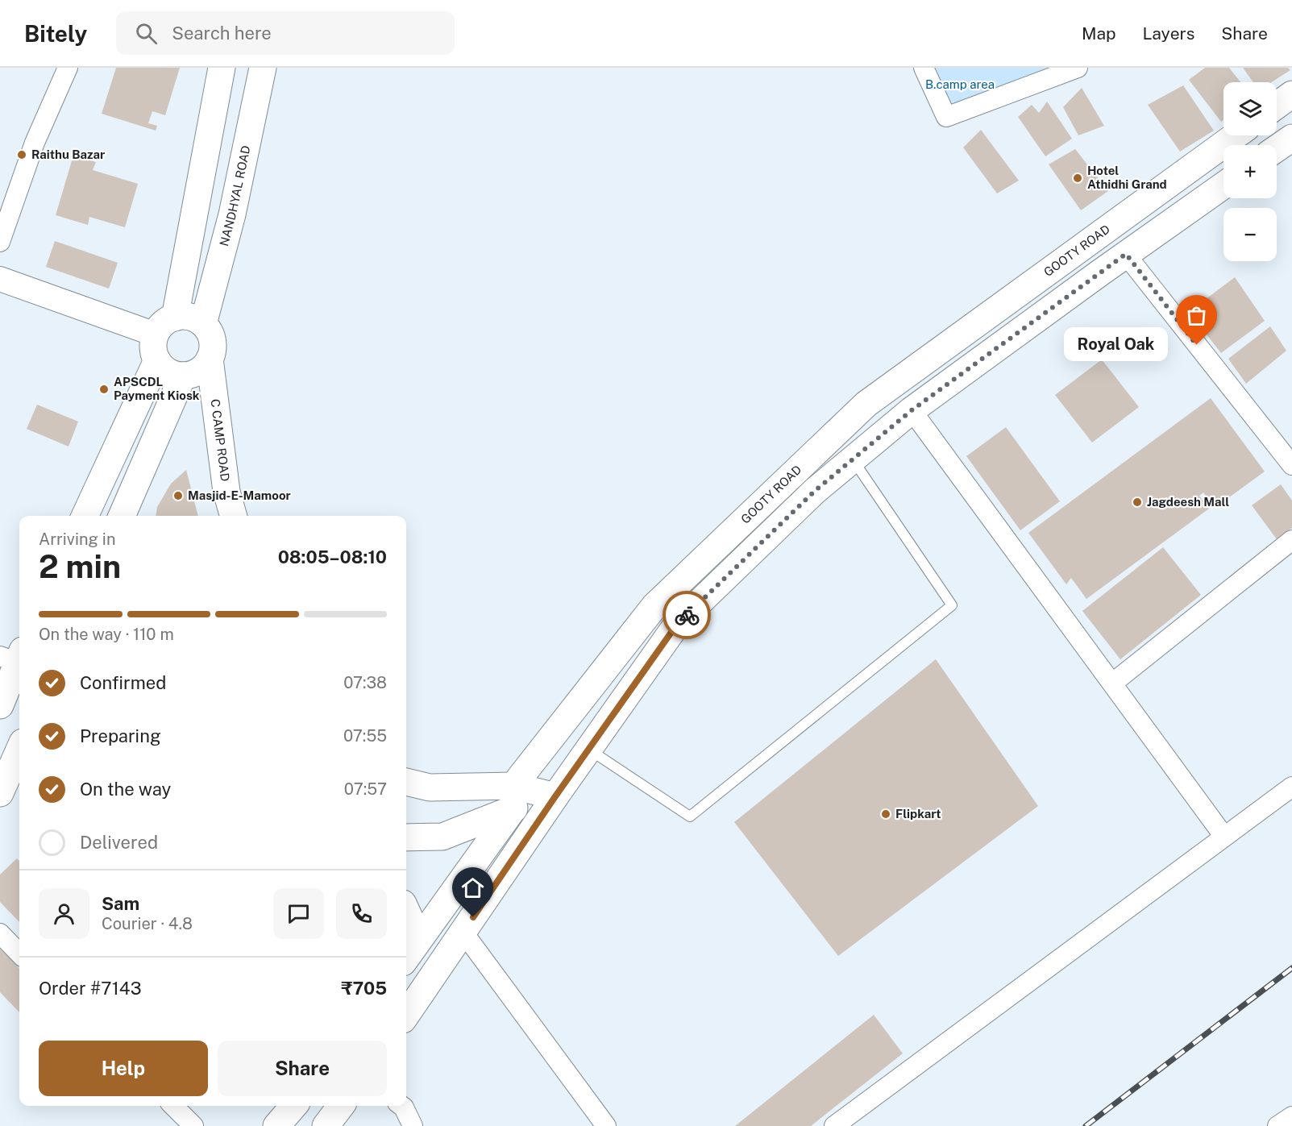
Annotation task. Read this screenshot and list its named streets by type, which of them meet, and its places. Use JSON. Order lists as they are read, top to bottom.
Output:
{
  "streets": {
    "main road": ["NANDHYAL ROAD", "GOOTY ROAD", "C CAMP ROAD"]
  },
  "crossings": [
    ["NANDHYAL ROAD", "C CAMP ROAD"]
  ],
  "parks": ["B.camp area"],
  "places": [
    "Raithu Bazar",
    "Hotel Athidhi Grand",
    "Royal Oak",
    "APSCDL Payment Kiosk",
    "Masjid-E-Mamoor",
    "Jagdeesh Mall",
    "Flipkart"
  ],
  "page": {
    "header": "Bitely",
    "search": "Search here",
    "nav": ["Map", "Layers", "Share"],
    "map_buttons": ["+", "−"],
    "bubble": "Royal Oak",
    "heading": ["2 min", "Arriving in", "08:05–08:10"],
    "panel": [
      "Sam",
      "Courier · 4.8",
      "Order #7143",
      "₹705"
    ],
    "bar": "On the way · 110 m",
    "list": [
      ["Confirmed", "07:38"],
      ["Preparing", "07:55"],
      ["On the way", "07:57"],
      "Delivered"
    ],
    "buttons": ["Help", "Share"]
  }
}
